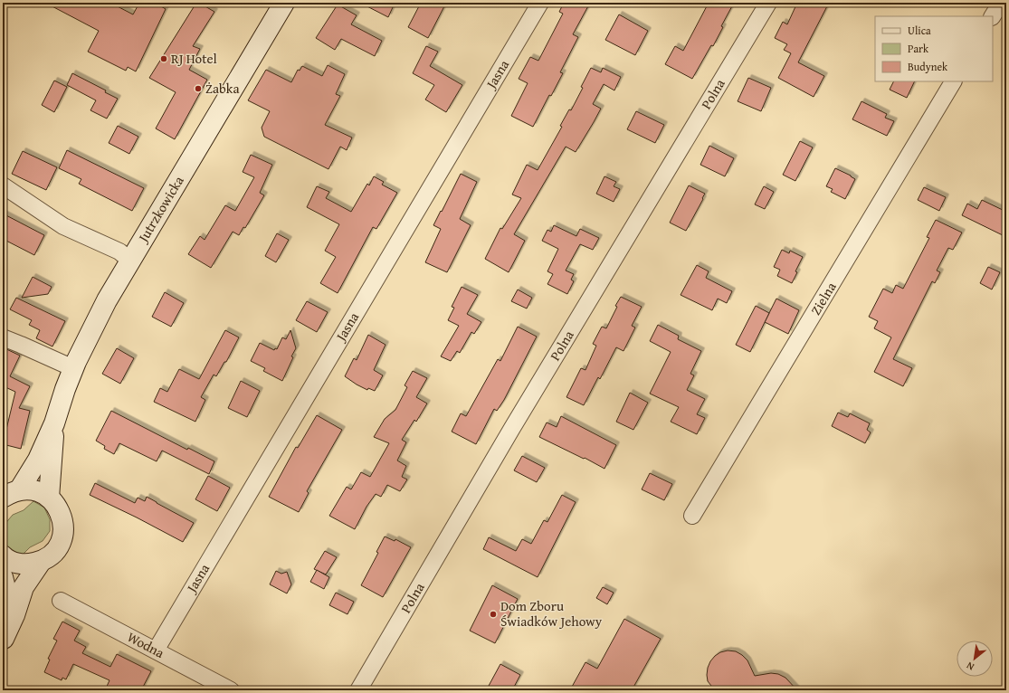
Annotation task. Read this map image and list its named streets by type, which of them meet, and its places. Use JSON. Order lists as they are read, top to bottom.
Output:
{
  "streets": {
    "main road": ["Jutrzkowicka"],
    "street": [
      "Jasna",
      "Polna",
      "Zielna",
      "Wodna"
    ]
  },
  "crossings": [
    ["Jasna", "Wodna"]
  ],
  "places": ["RJ Hotel", "Żabka", "Dom Zboru Świadków Jehowy"],
  "legend": ["Ulica", "Park", "Budynek"],
  "north": "bottom left"
}
